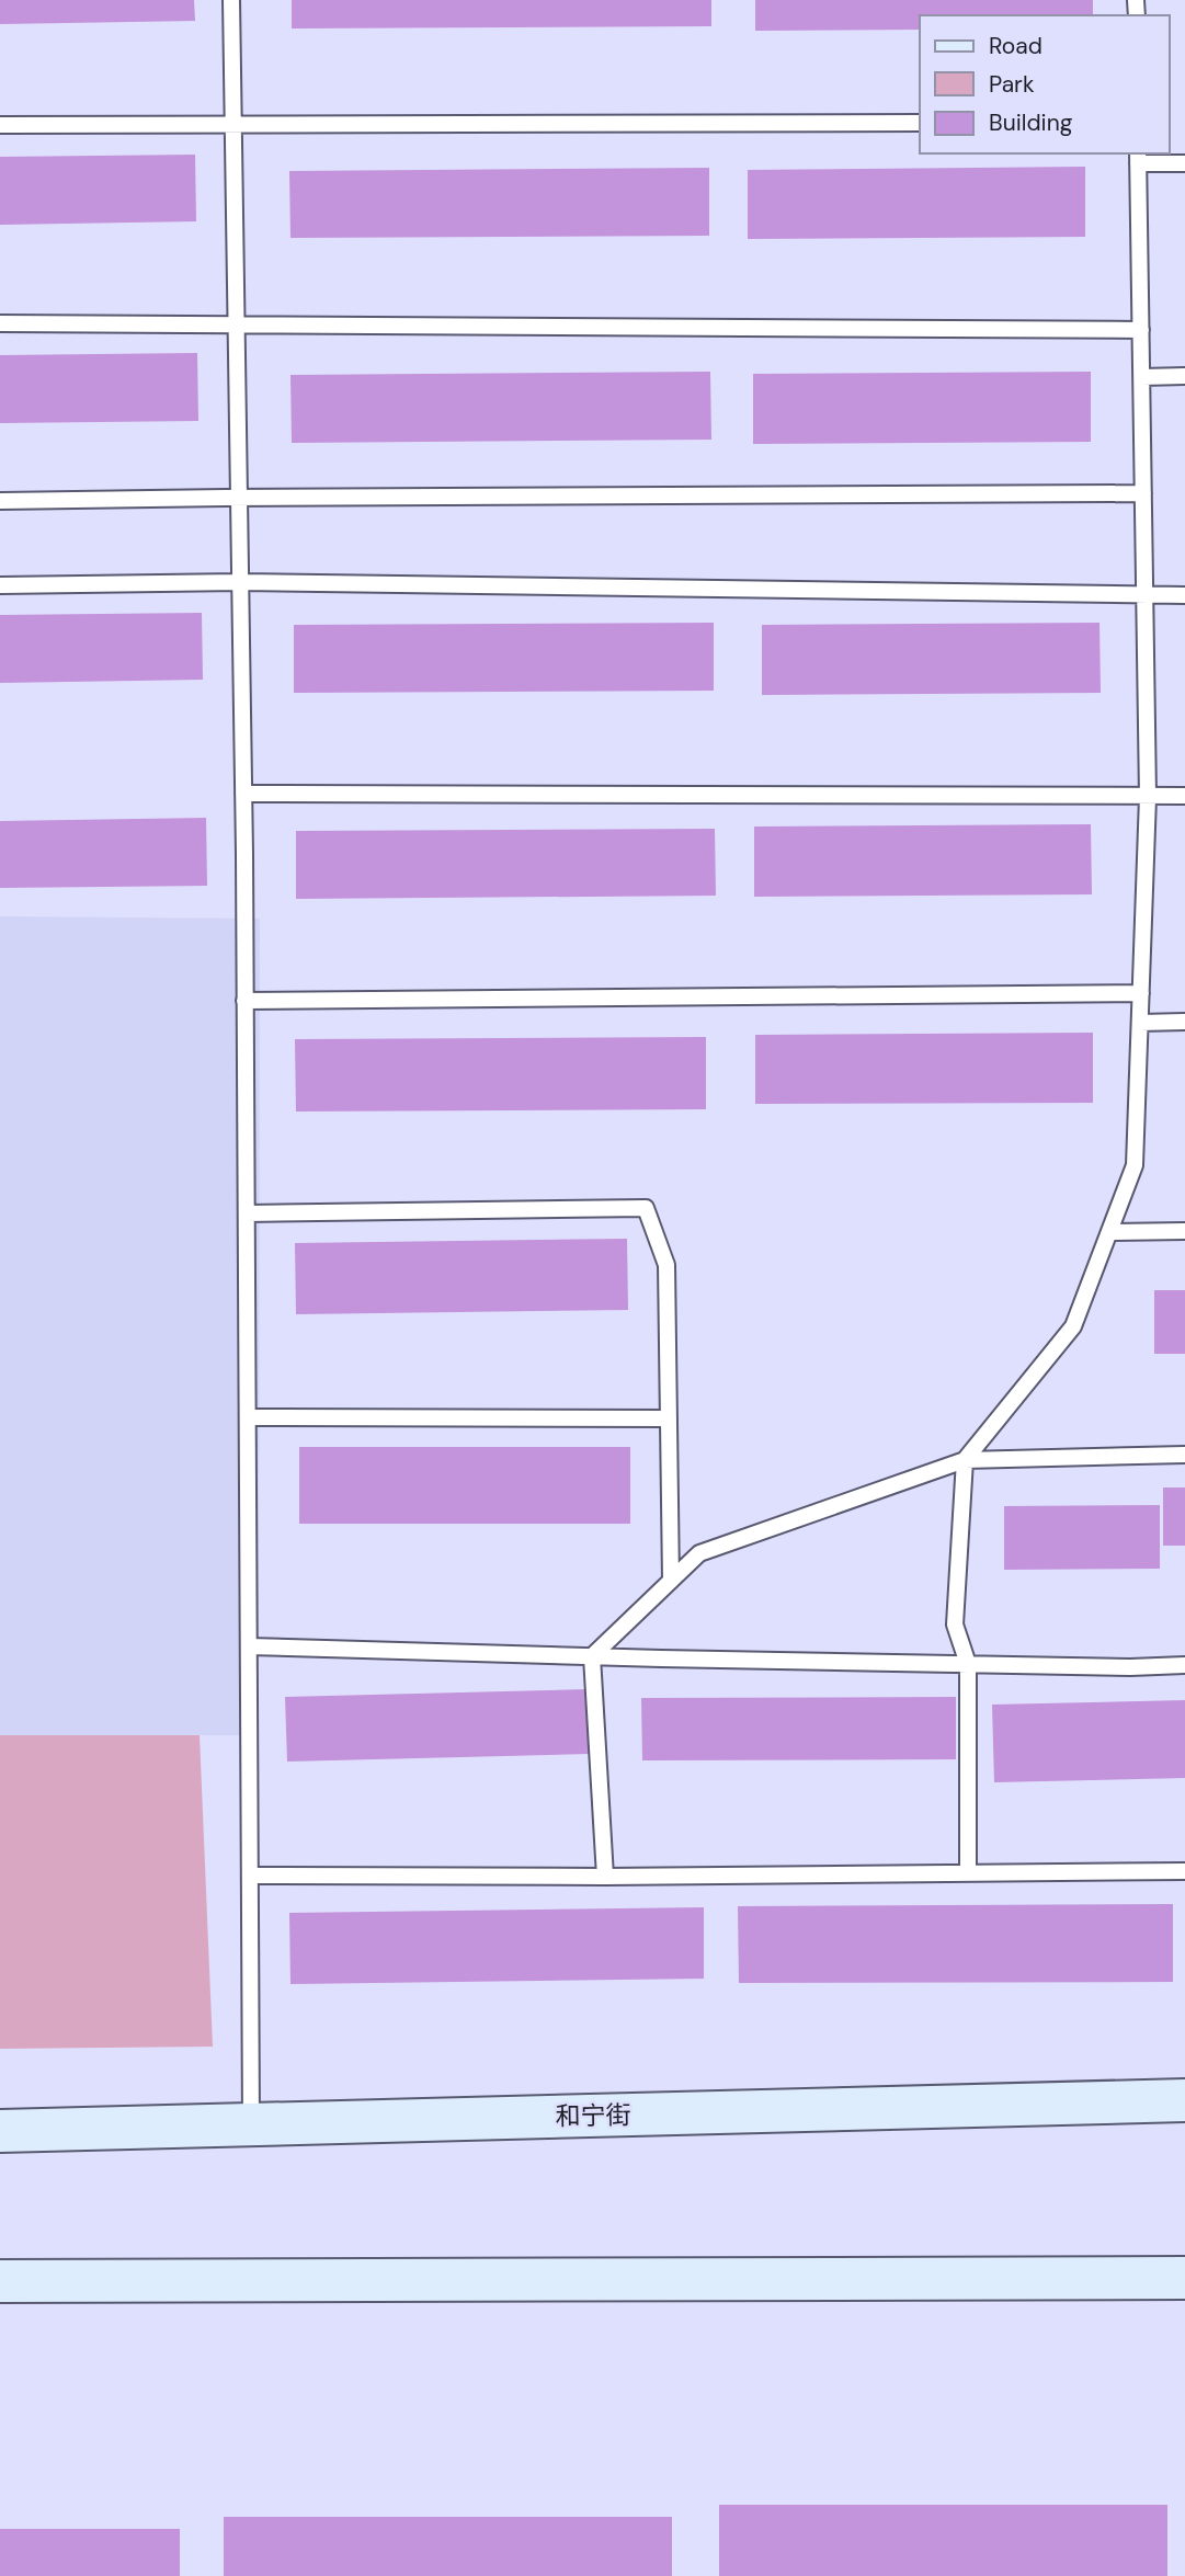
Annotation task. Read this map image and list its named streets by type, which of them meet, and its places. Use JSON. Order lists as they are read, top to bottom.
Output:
{
  "streets": {
    "main road": ["和宁街"]
  },
  "legend": ["Road", "Park", "Building"]
}
